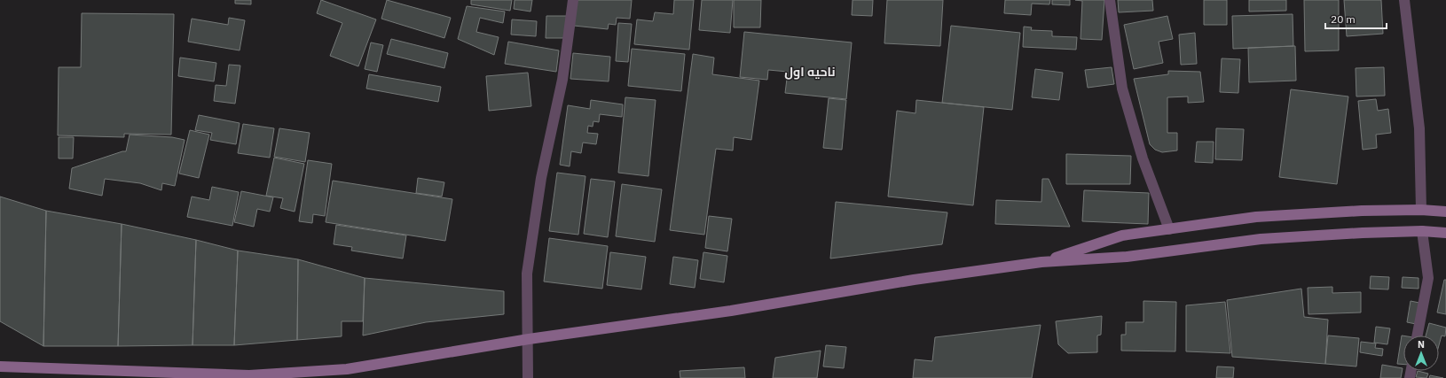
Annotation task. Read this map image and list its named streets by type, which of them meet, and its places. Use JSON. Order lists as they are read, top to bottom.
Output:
{
  "districts": ["ناحیه اول"],
  "scale_bar": "20 m",
  "north": "top"
}
